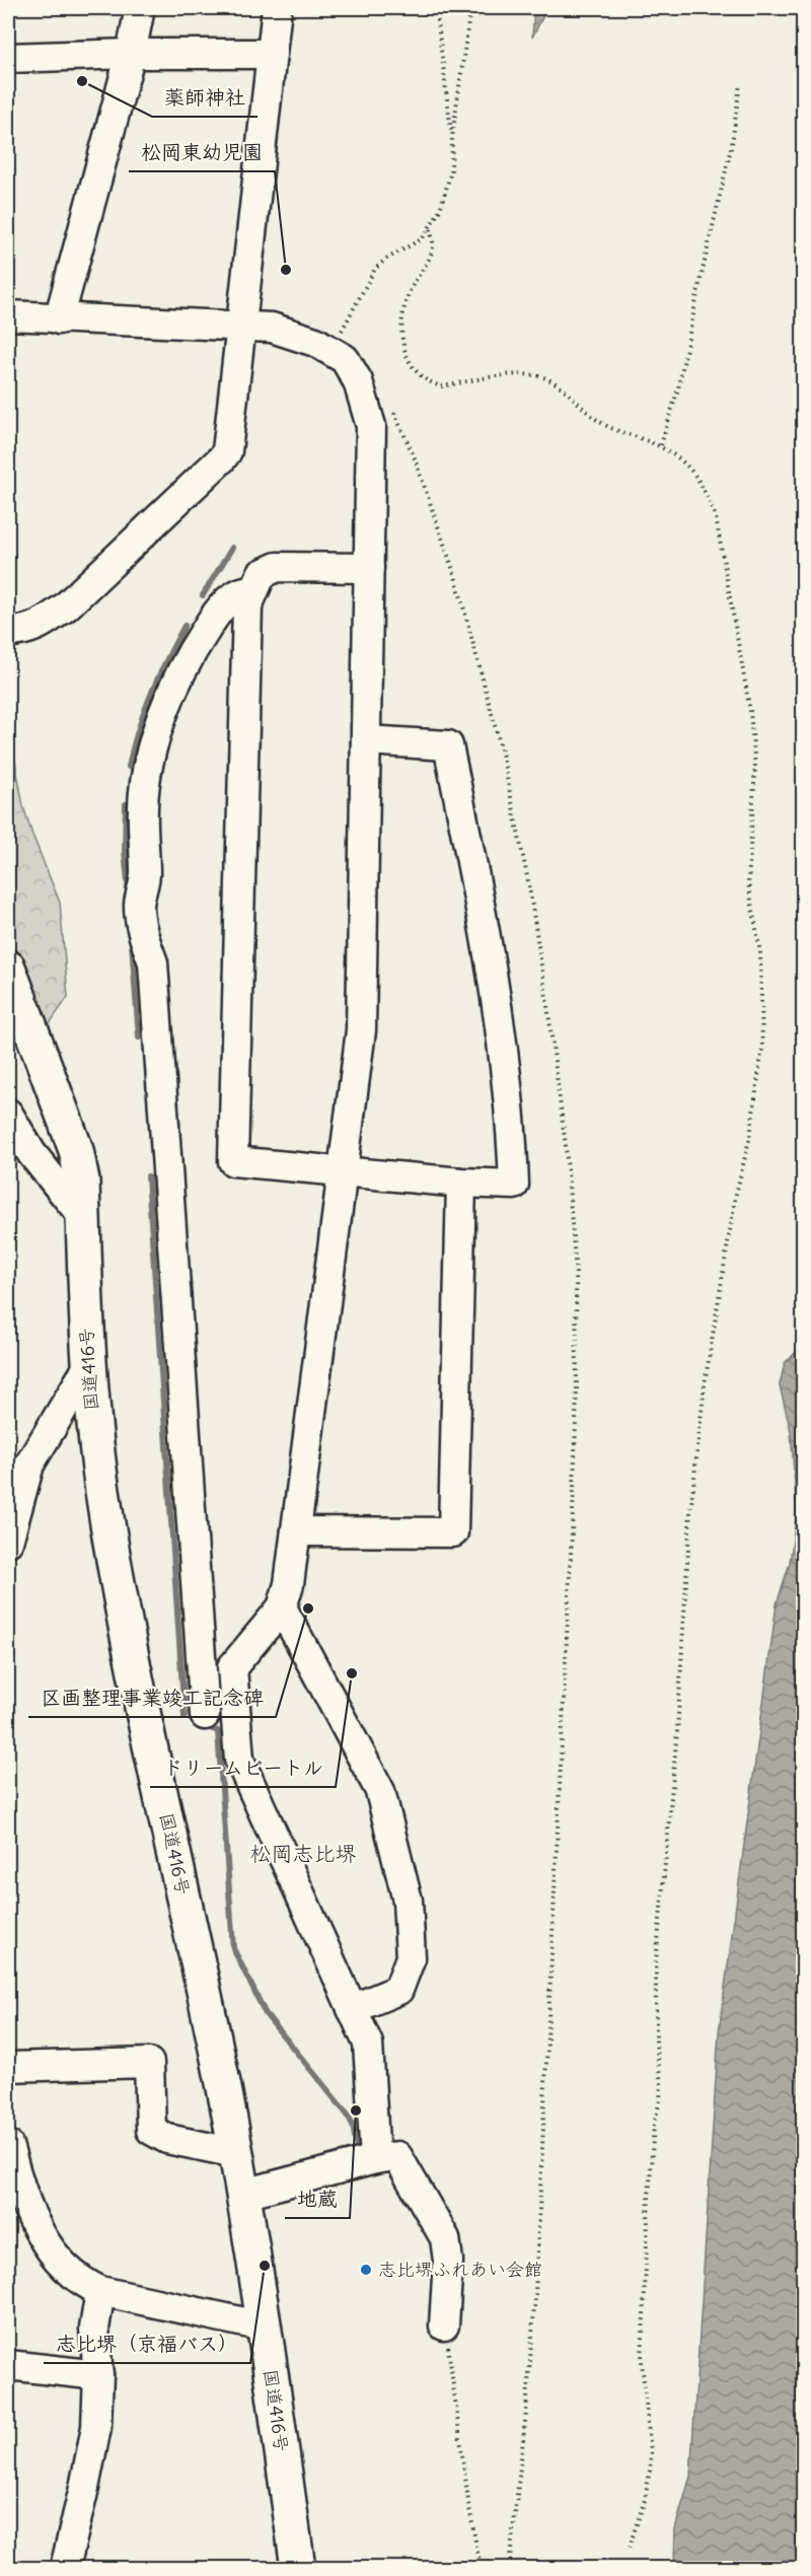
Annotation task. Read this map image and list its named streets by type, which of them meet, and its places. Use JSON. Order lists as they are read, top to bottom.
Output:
{
  "streets": {
    "highway": ["国道416号"]
  },
  "districts": ["松岡志比堺"],
  "places": [
    "薬師神社",
    "松岡東幼児園",
    "区画整理事業竣工記念碑",
    "ドリームビートル",
    "地蔵",
    "志比堺（京福バス）",
    "志比堺ふれあい会館"
  ]
}
